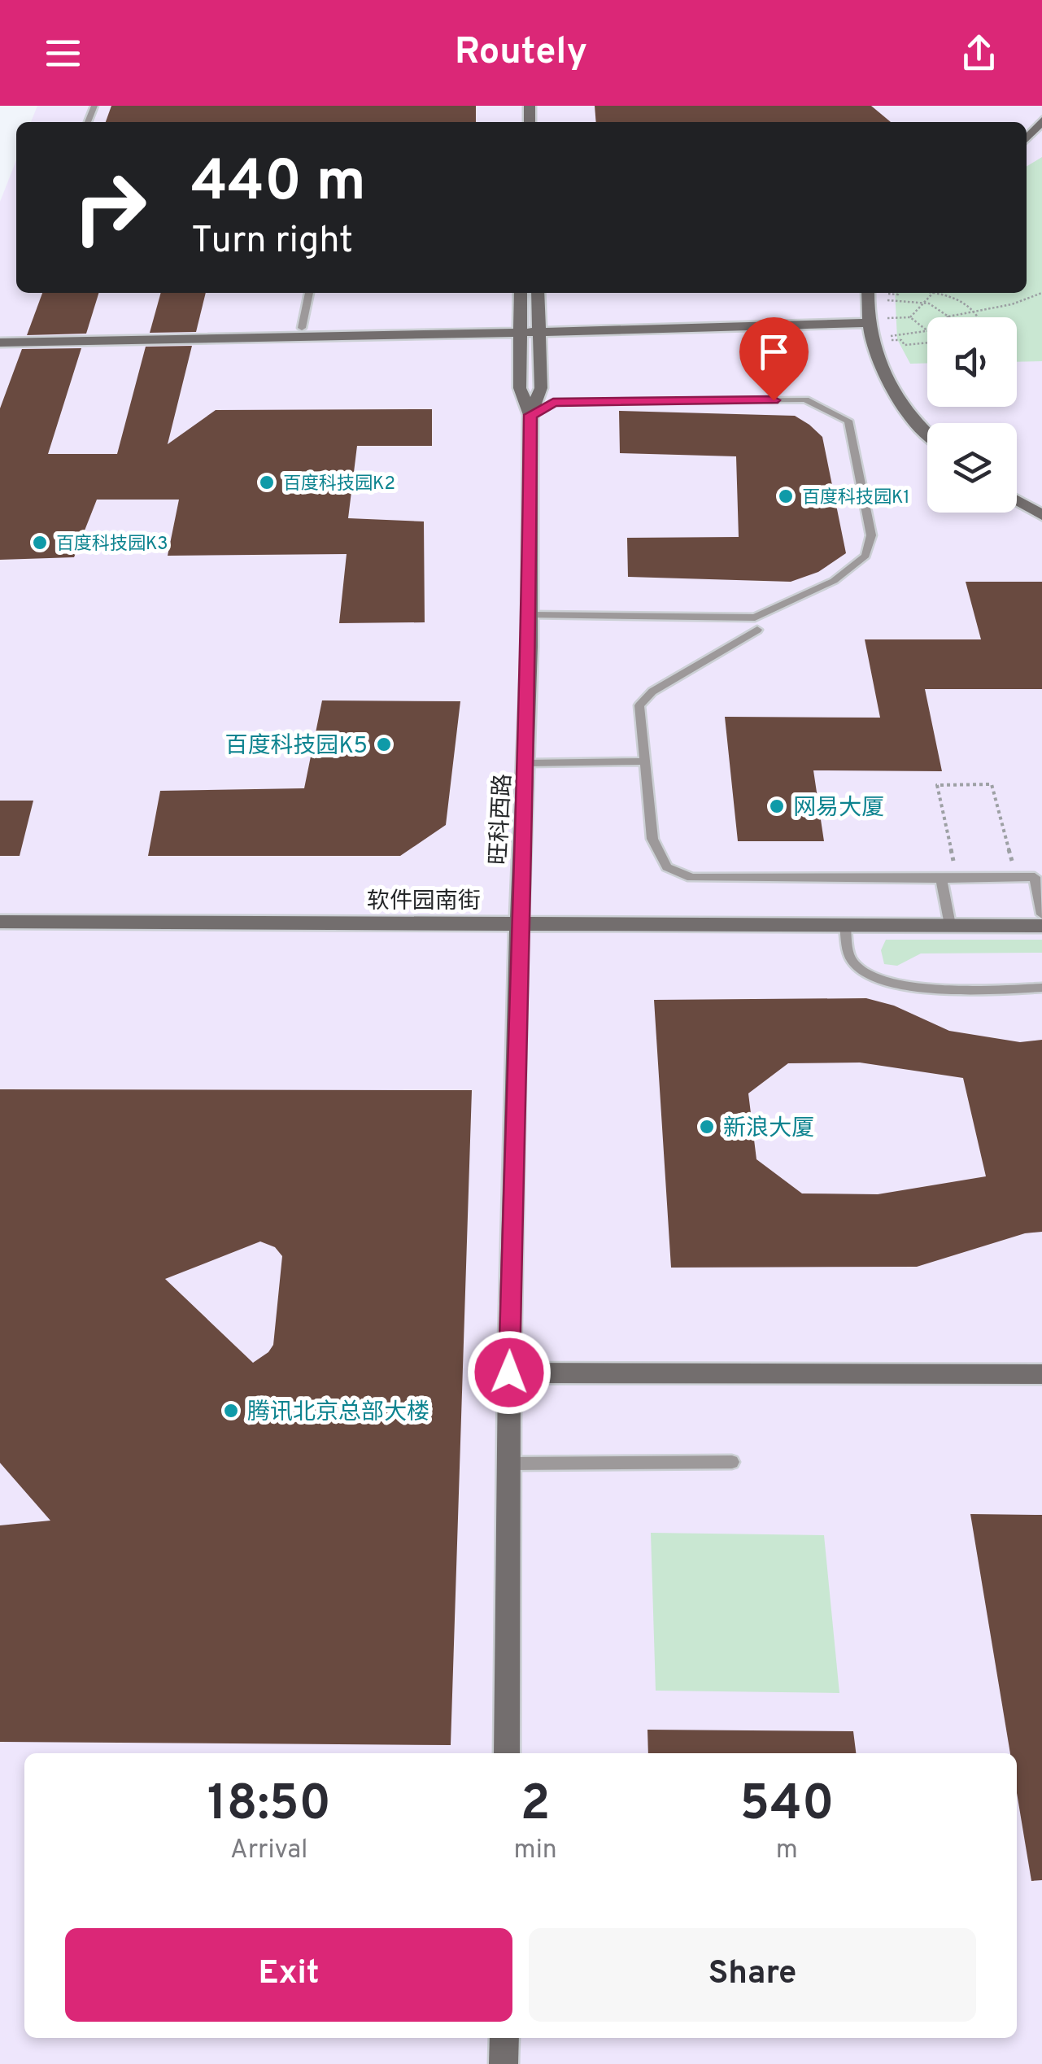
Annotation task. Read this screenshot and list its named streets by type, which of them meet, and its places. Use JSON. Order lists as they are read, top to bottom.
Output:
{
  "streets": {
    "street": ["旺科西路", "软件园南街"]
  },
  "crossings": [
    ["旺科西路", "软件园南街"]
  ],
  "places": [
    "百度科技园K2",
    "百度科技园K1",
    "百度科技园K3",
    "百度科技园K5",
    "网易大厦",
    "新浪大厦",
    "腾讯北京总部大楼"
  ],
  "page": {
    "header": "Routely",
    "turn": ["440 m", "Turn right"],
    "eta": [
      "18:50",
      "Arrival",
      "2",
      "min",
      "540",
      "m"
    ],
    "buttons": ["Exit", "Share"]
  }
}
